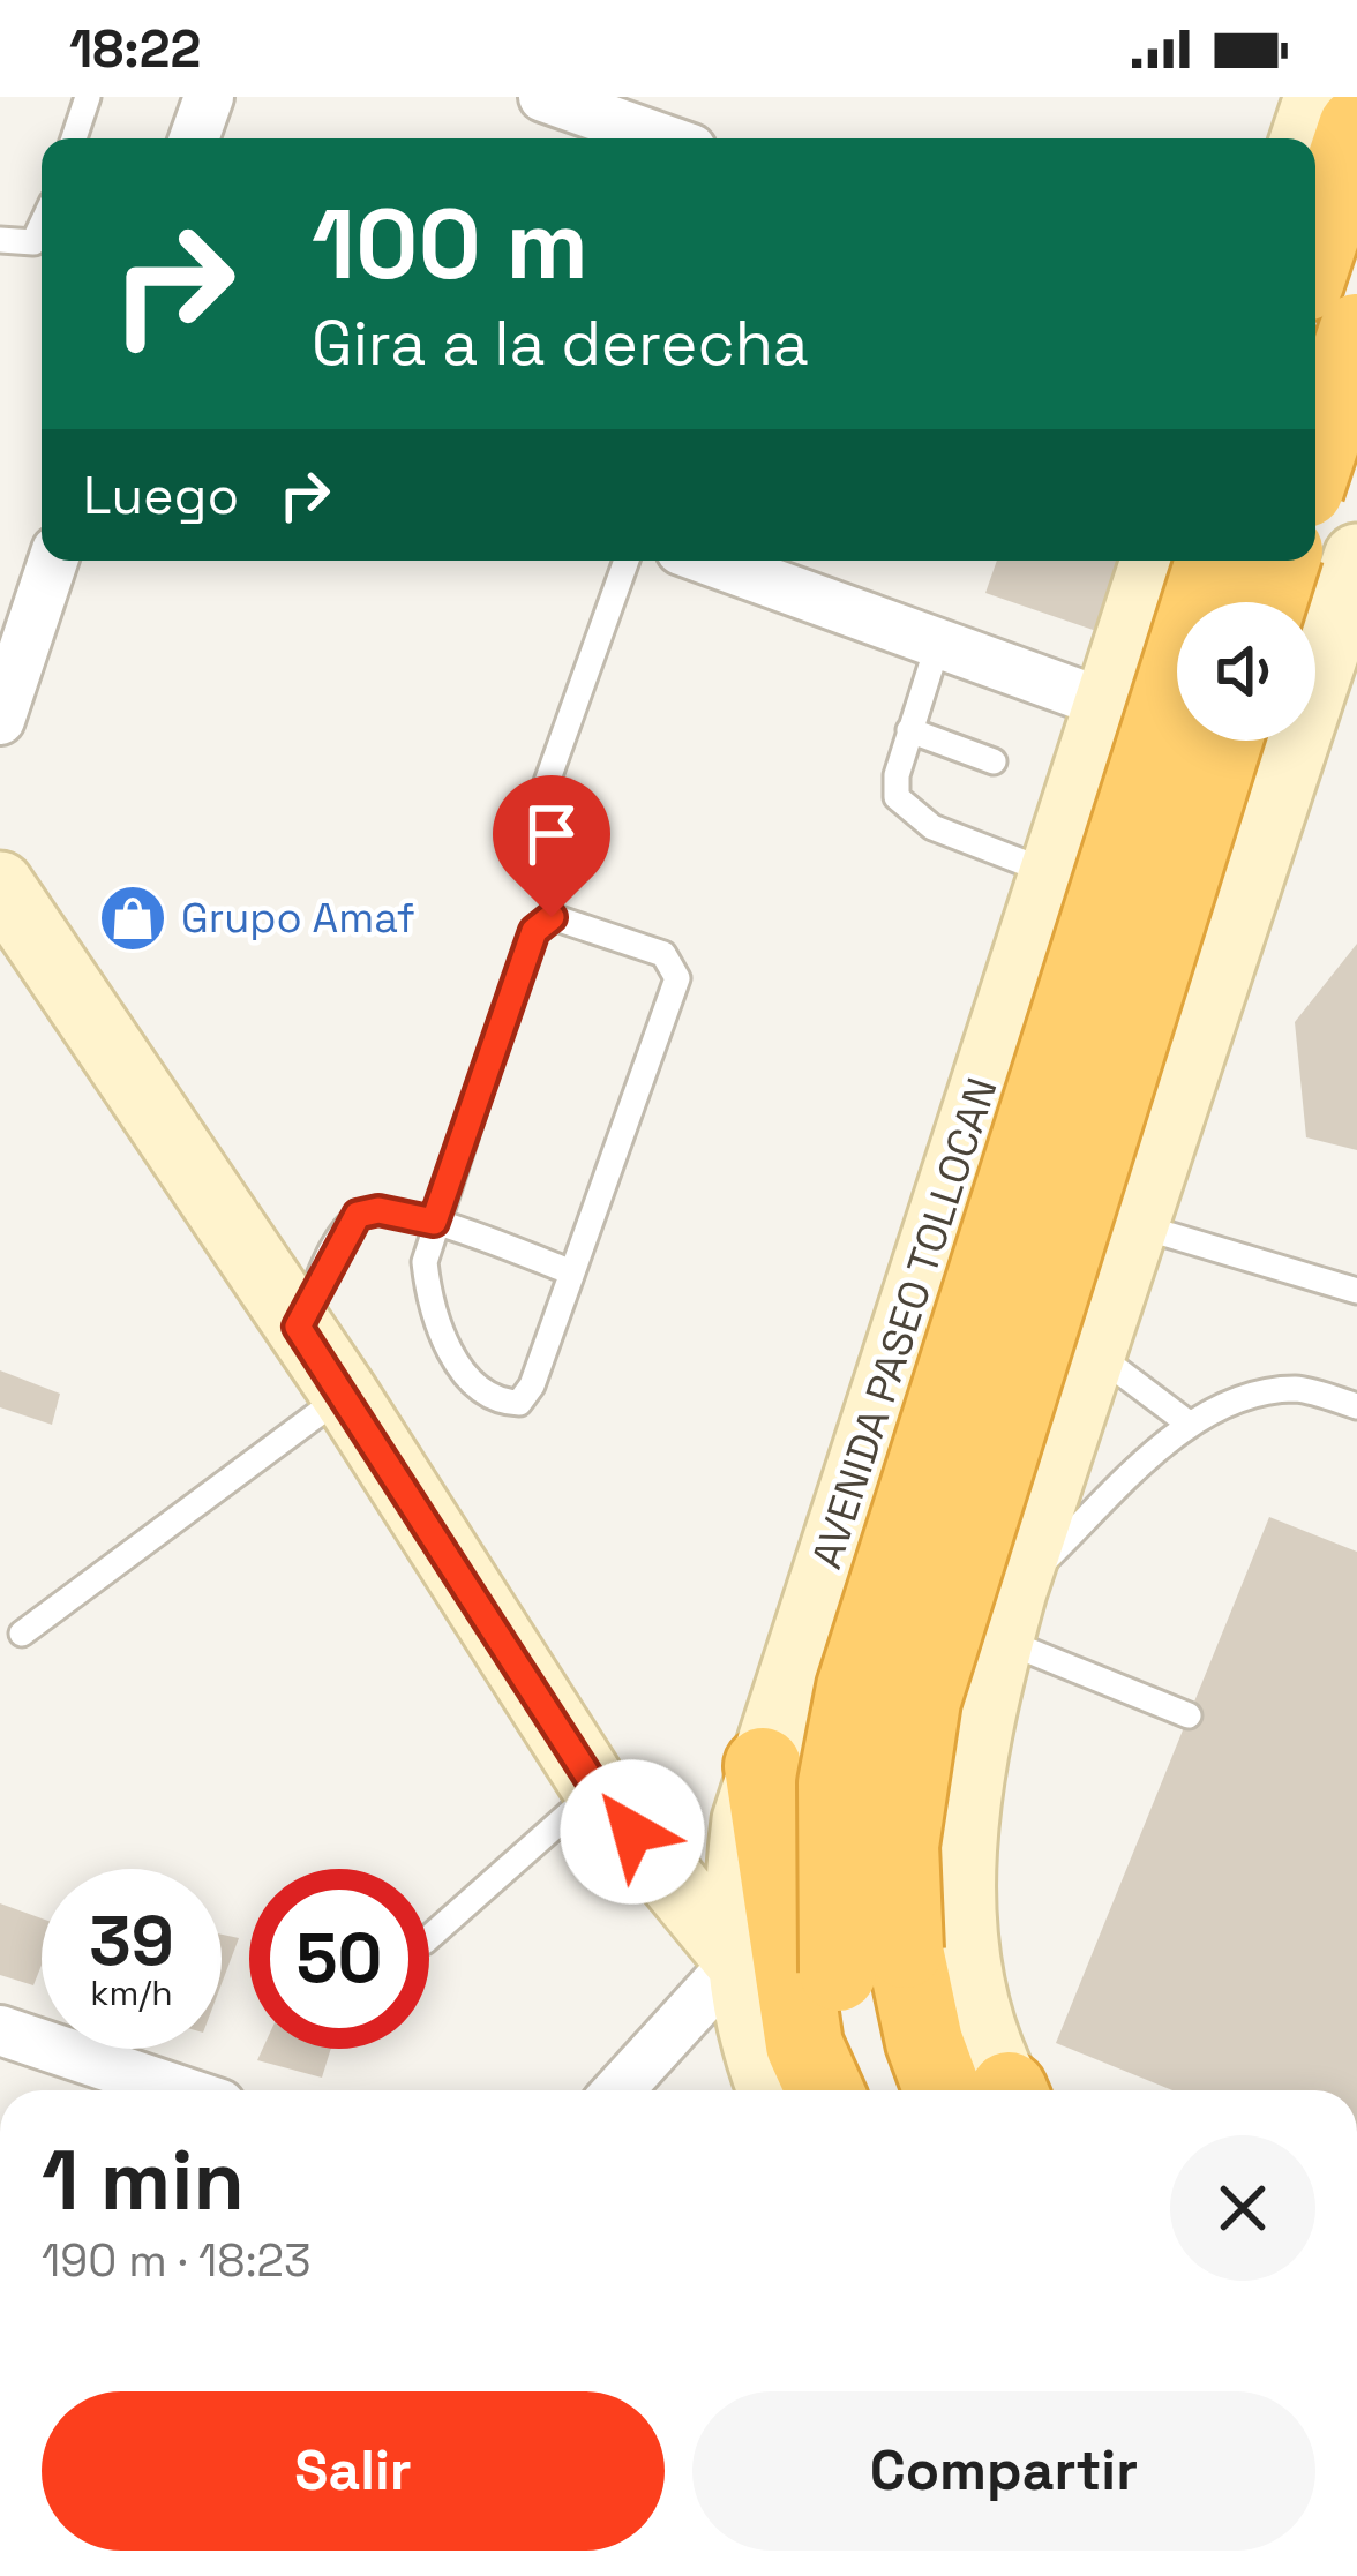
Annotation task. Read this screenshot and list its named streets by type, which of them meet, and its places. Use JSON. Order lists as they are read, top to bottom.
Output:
{
  "streets": {
    "highway": ["AVENIDA PASEO TOLLOCAN"]
  },
  "places": {
    "shop": ["Grupo Amaf"]
  },
  "page": {
    "status": "18:22",
    "turn": ["100 m", "Gira a la derecha"],
    "then": "Luego",
    "speed": "39 km/h",
    "limit": "50",
    "heading": ["1 min", "190 m · 18:23"],
    "buttons": ["Salir", "Compartir"]
  }
}
